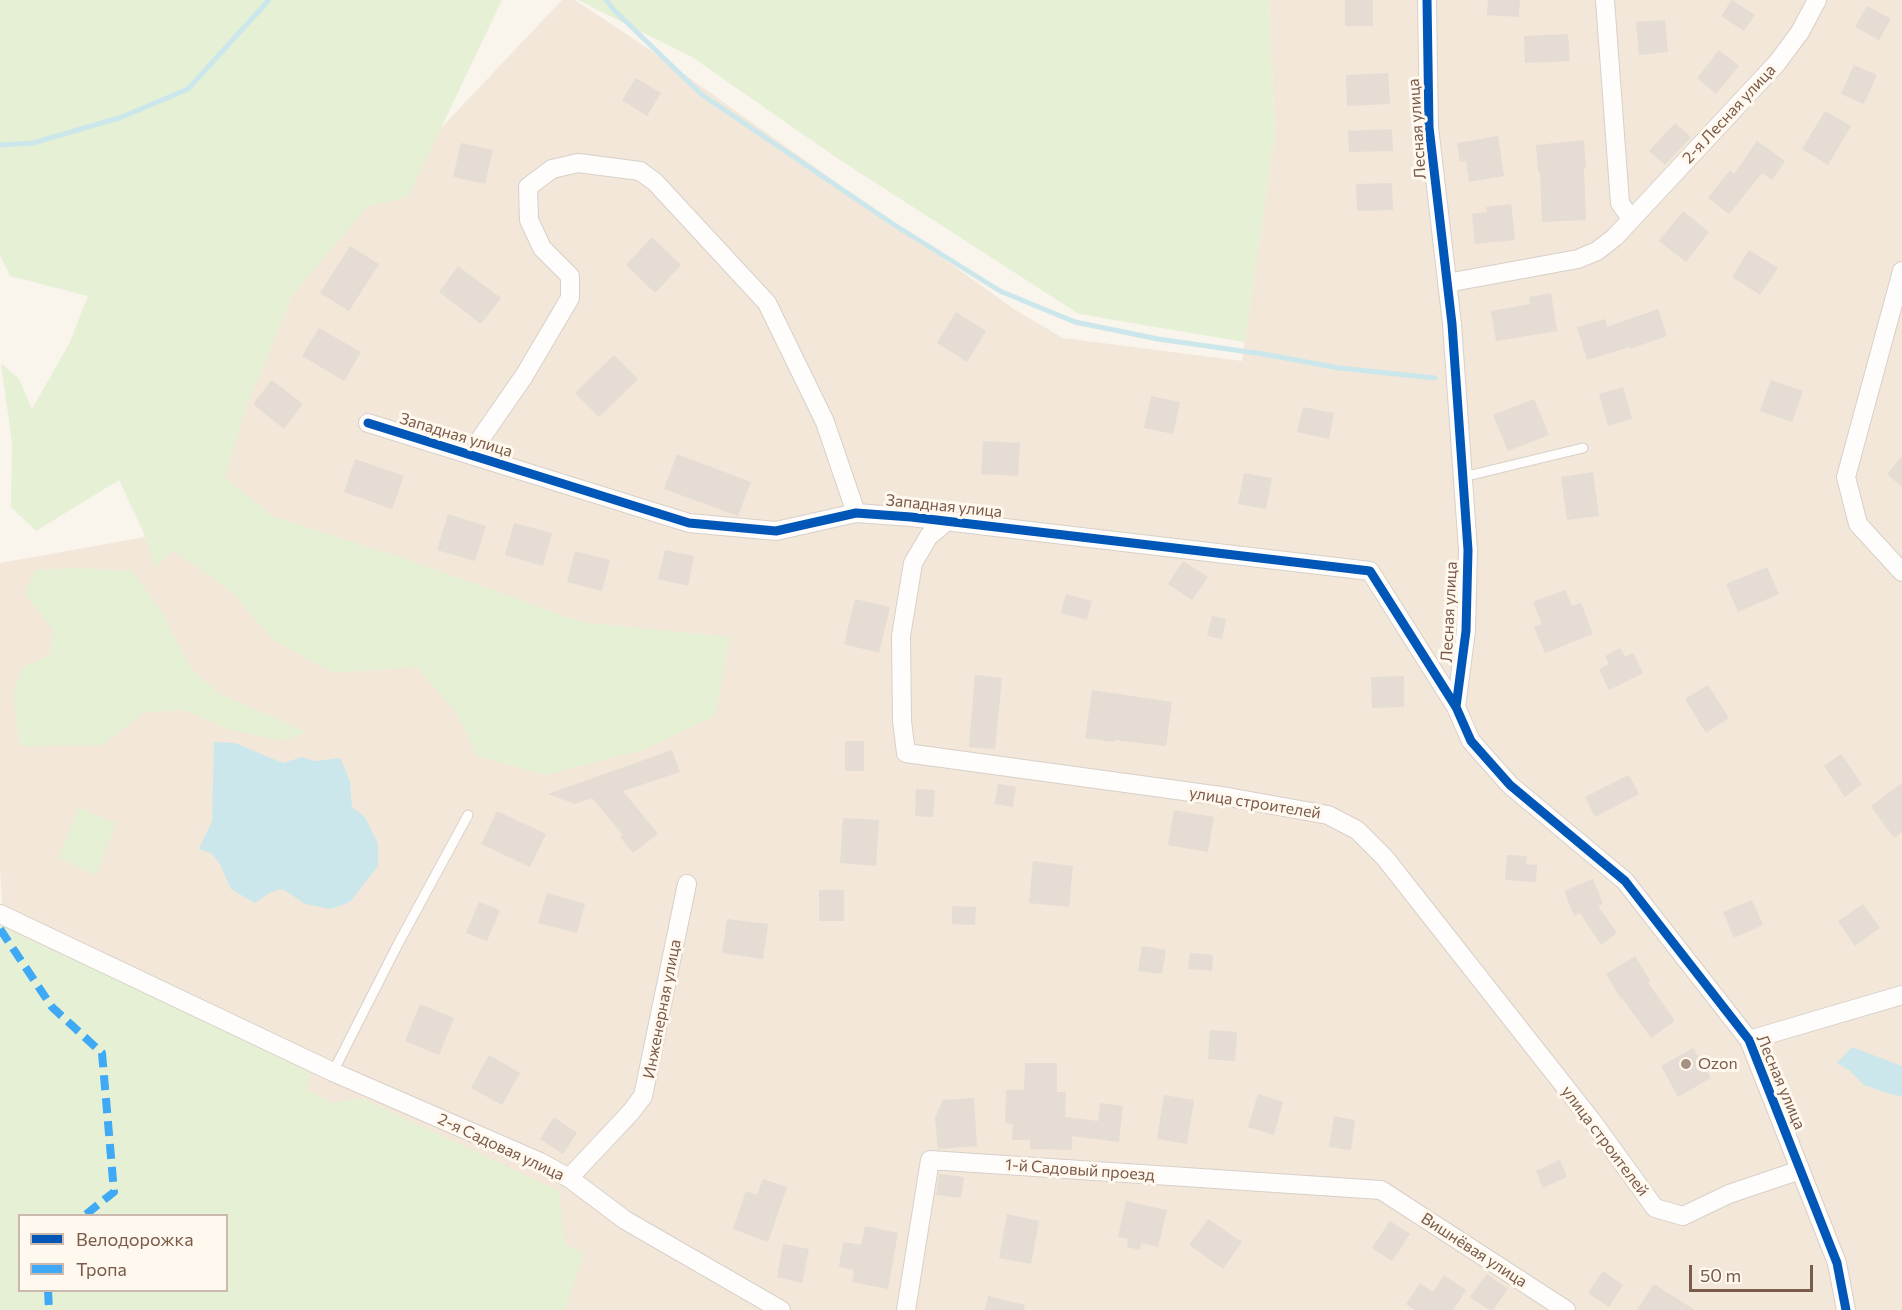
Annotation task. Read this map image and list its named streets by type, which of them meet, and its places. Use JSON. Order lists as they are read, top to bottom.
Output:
{
  "streets": {
    "street": [
      "2-я Лесная улица",
      "Лесная улица",
      "Западная улица",
      "улица строителей",
      "Инженерная улица",
      "2-я Садовая улица",
      "1-й Садовый проезд",
      "Вишнёвая улица"
    ]
  },
  "crossings": [
    ["2-я Лесная улица", "Лесная улица"],
    ["Лесная улица", "Западная улица"],
    ["Лесная улица", "улица строителей"],
    ["Западная улица", "улица строителей"],
    ["Инженерная улица", "2-я Садовая улица"],
    ["1-й Садовый проезд", "Вишнёвая улица"]
  ],
  "places": ["Ozon"],
  "legend": ["Велодорожка", "Тропа"],
  "scale_bar": "50 m"
}
